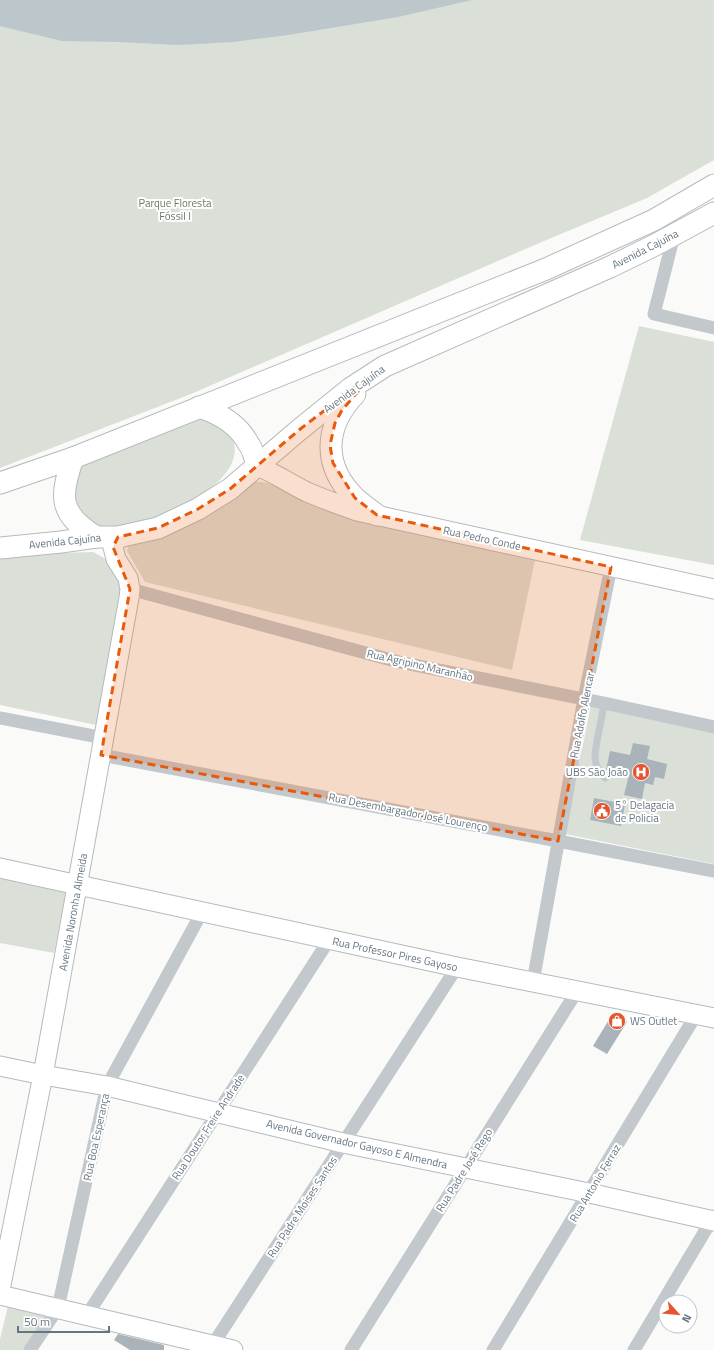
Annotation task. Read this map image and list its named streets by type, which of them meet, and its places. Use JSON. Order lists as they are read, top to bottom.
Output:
{
  "streets": {
    "main road": [
      "Avenida Cajuína",
      "Rua Pedro Conde",
      "Avenida Noronha Almeida",
      "Rua Professor Pires Gayoso",
      "Avenida Governador Gayoso E Almendra"
    ],
    "street": [
      "Rua Agripino Maranhão",
      "Rua Adolfo Alencar",
      "Rua Desembargador José Lourenço",
      "Rua Doutor Freire Andrade",
      "Rua Boa Esperança",
      "Rua Padre José Rego",
      "Rua Antonio Ferraz",
      "Rua Padre Moises Santos"
    ]
  },
  "crossings": [
    ["Avenida Cajuína", "Rua Pedro Conde"],
    ["Avenida Cajuína", "Avenida Noronha Almeida"],
    ["Rua Pedro Conde", "Rua Adolfo Alencar"],
    ["Rua Agripino Maranhão", "Rua Adolfo Alencar"],
    ["Rua Agripino Maranhão", "Avenida Noronha Almeida"],
    ["Rua Adolfo Alencar", "Rua Desembargador José Lourenço"],
    ["Rua Adolfo Alencar", "Rua Professor Pires Gayoso"],
    ["Rua Desembargador José Lourenço", "Avenida Noronha Almeida"],
    ["Avenida Noronha Almeida", "Rua Professor Pires Gayoso"],
    ["Avenida Noronha Almeida", "Avenida Governador Gayoso E Almendra"],
    ["Rua Professor Pires Gayoso", "Rua Doutor Freire Andrade"],
    ["Rua Professor Pires Gayoso", "Rua Boa Esperança"],
    ["Rua Professor Pires Gayoso", "Rua Padre José Rego"],
    ["Rua Professor Pires Gayoso", "Rua Antonio Ferraz"],
    ["Rua Professor Pires Gayoso", "Rua Padre Moises Santos"],
    ["Rua Doutor Freire Andrade", "Avenida Governador Gayoso E Almendra"],
    ["Rua Boa Esperança", "Avenida Governador Gayoso E Almendra"],
    ["Avenida Governador Gayoso E Almendra", "Rua Padre José Rego"],
    ["Avenida Governador Gayoso E Almendra", "Rua Antonio Ferraz"],
    ["Avenida Governador Gayoso E Almendra", "Rua Padre Moises Santos"]
  ],
  "parks": ["Parque Floresta Fóssil I"],
  "places": {
    "hospital": ["UBS São João"],
    "public building": ["5° Delagacia de Policia"],
    "shop": ["WS Outlet"]
  },
  "scale_bar": "50 m",
  "north": "bottom right"
}
